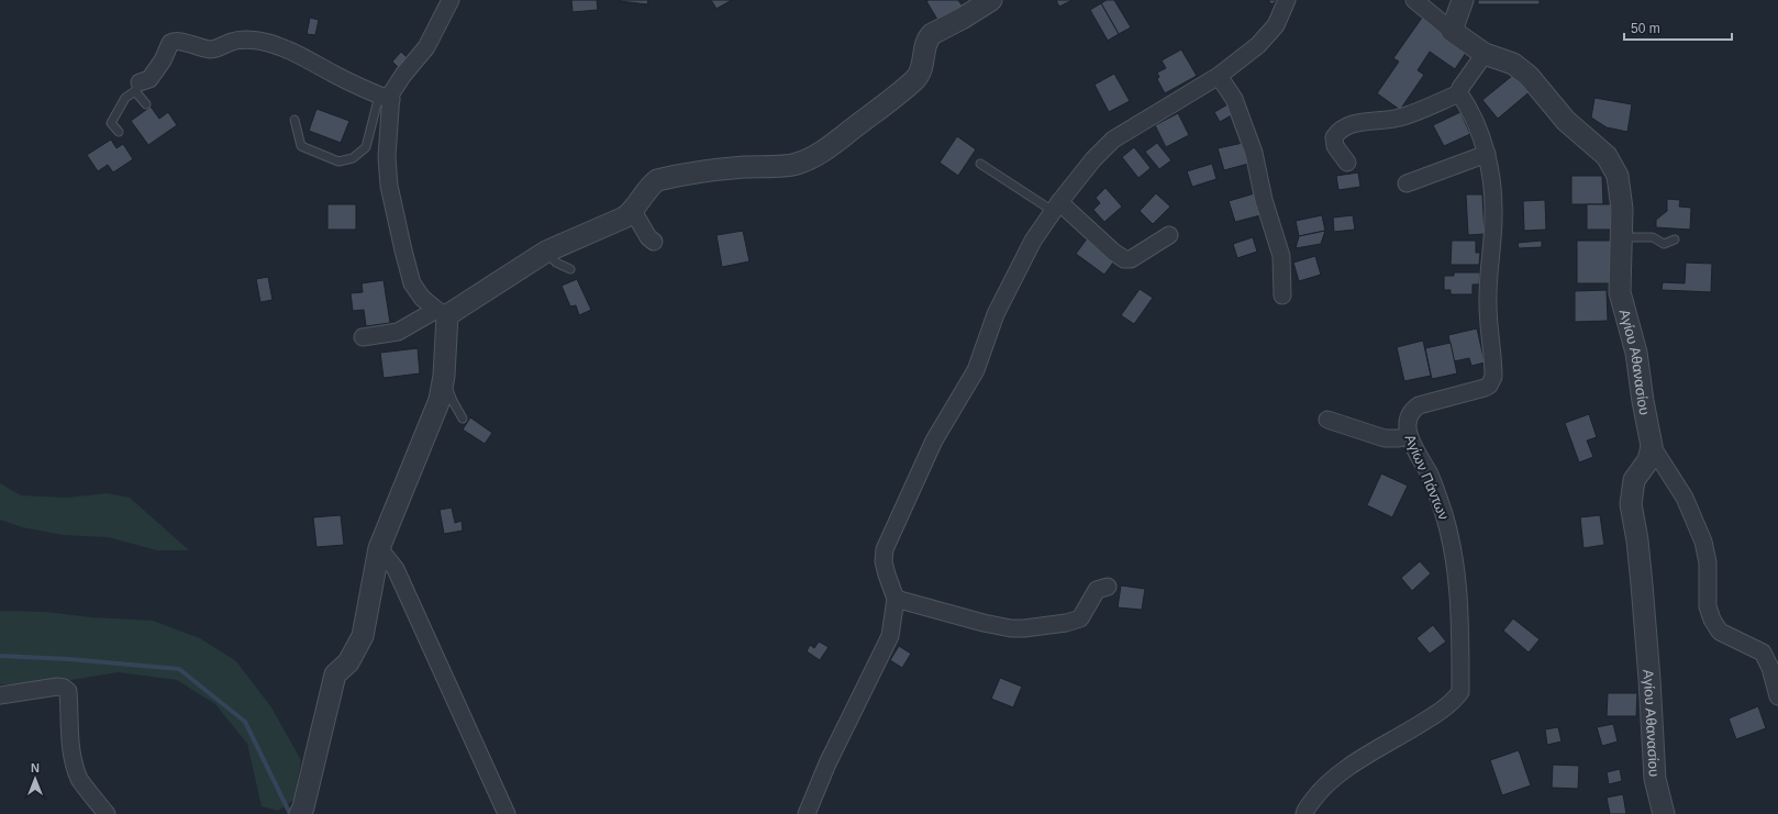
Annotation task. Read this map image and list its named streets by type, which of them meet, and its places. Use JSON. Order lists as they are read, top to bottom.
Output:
{
  "streets": {
    "street": ["Αγίου Αθανασίου", "Αγίων Πάντων"]
  },
  "scale_bar": "50 m",
  "north": "top"
}
